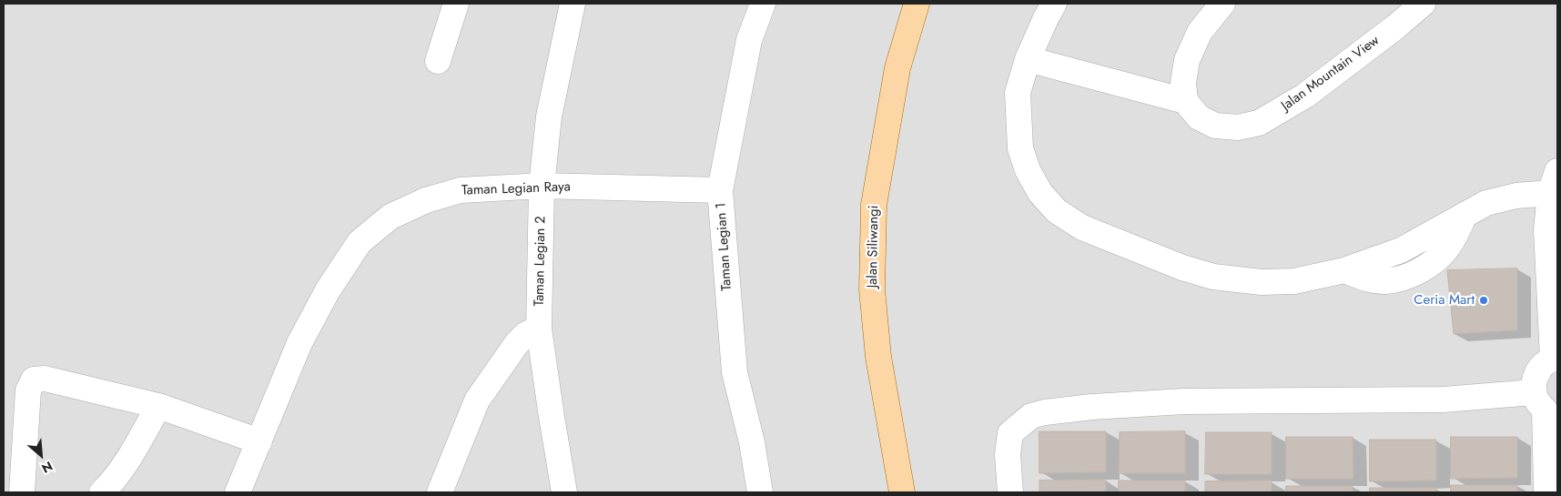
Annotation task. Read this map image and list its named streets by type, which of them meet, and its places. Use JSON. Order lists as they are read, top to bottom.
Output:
{
  "streets": {
    "main road": ["Jalan Siliwangi"],
    "street": [
      "Jalan Mountain View",
      "Taman Legian Raya",
      "Taman Legian 1",
      "Taman Legian 2"
    ]
  },
  "crossings": [
    ["Taman Legian Raya", "Taman Legian 1"],
    ["Taman Legian Raya", "Taman Legian 2"]
  ],
  "places": ["Ceria Mart"],
  "north": "bottom right"
}
